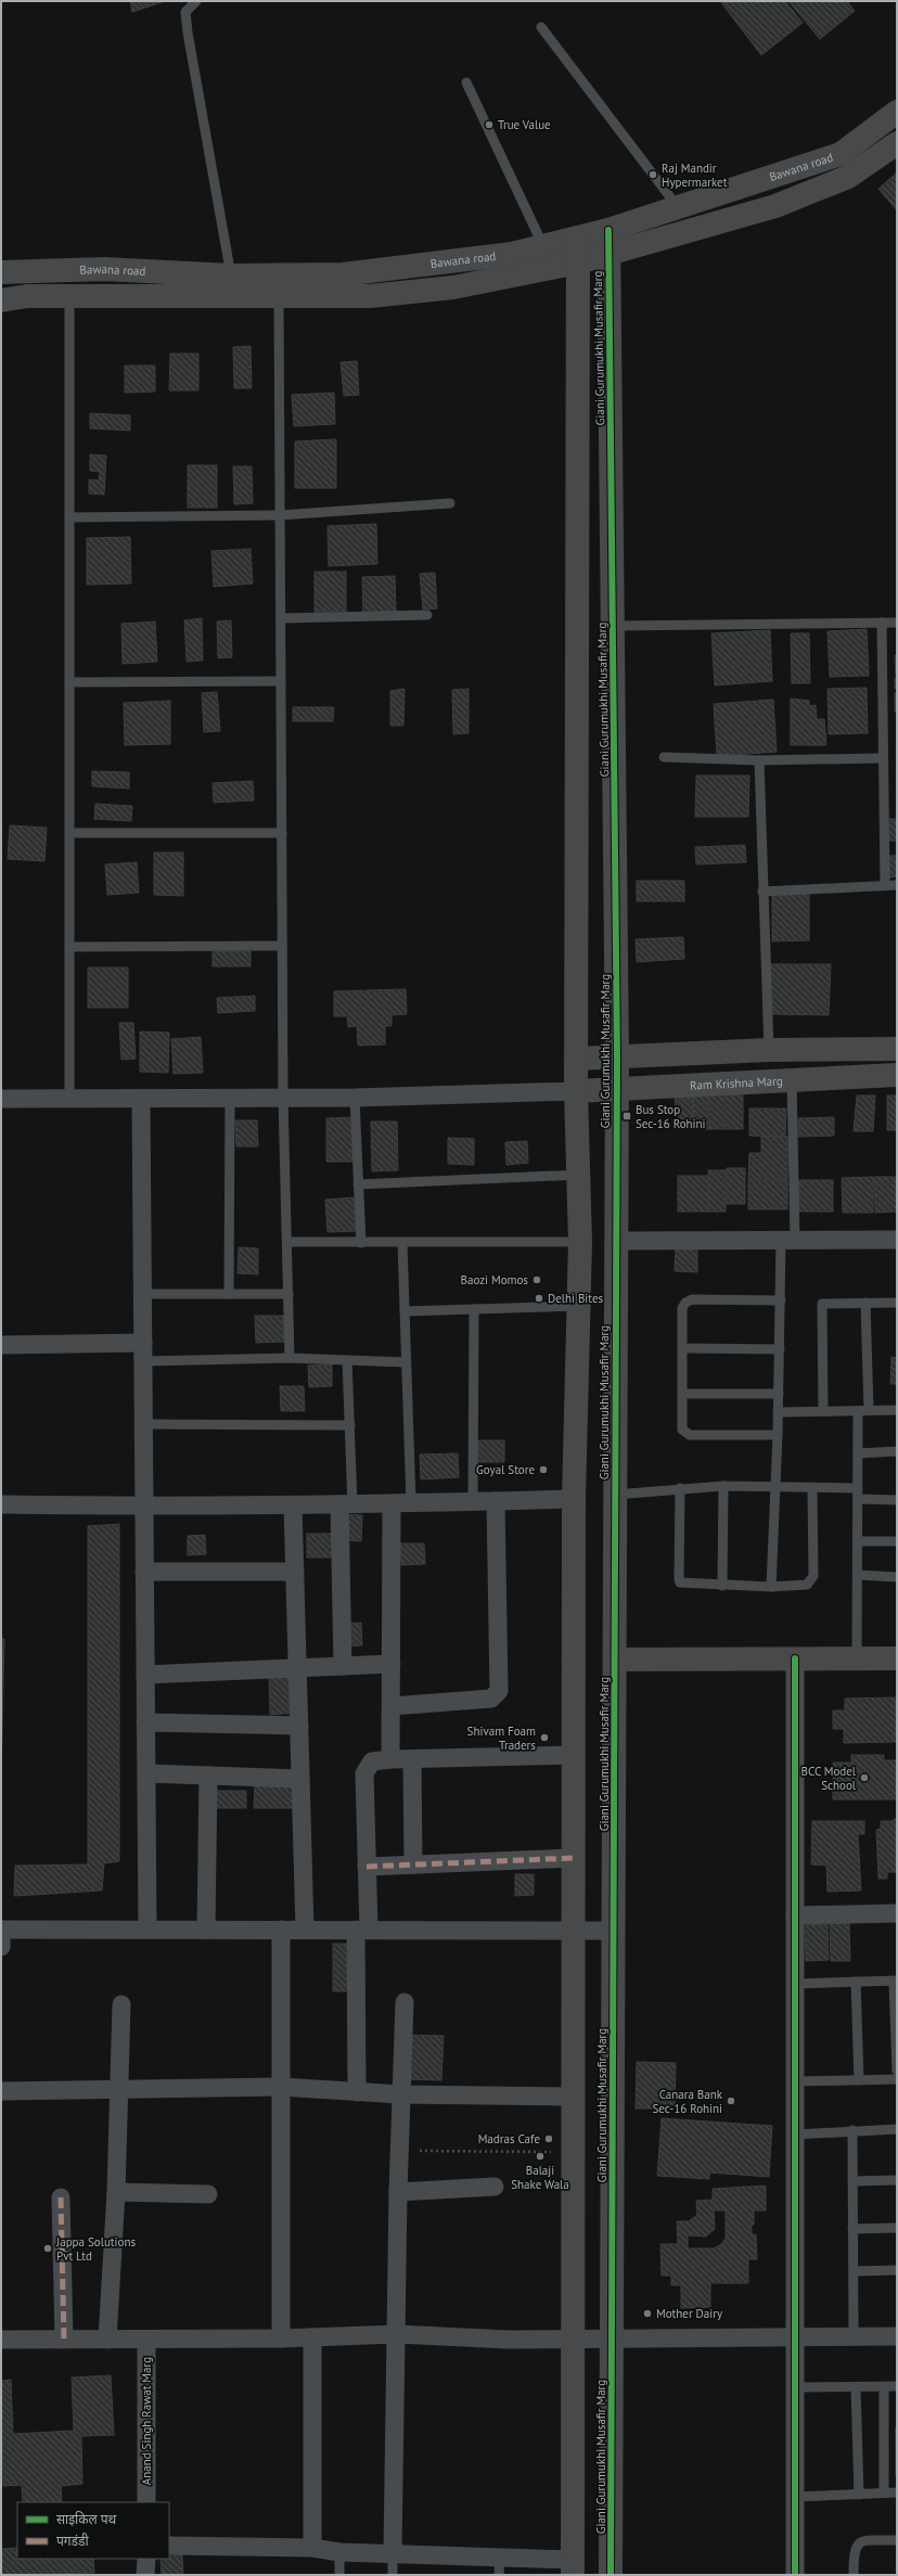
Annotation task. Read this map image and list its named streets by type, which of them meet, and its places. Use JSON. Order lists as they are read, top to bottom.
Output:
{
  "streets": {
    "street": [
      "Bawana road",
      "Giani Gurumukhi Musafir Marg",
      "Ram Krishna Marg",
      "Anand Singh Rawat Marg"
    ]
  },
  "crossings": [
    ["Bawana road", "Giani Gurumukhi Musafir Marg"],
    ["Giani Gurumukhi Musafir Marg", "Ram Krishna Marg"]
  ],
  "places": {
    "other": [
      "True Value",
      "Raj Mandir Hypermarket",
      "Baozi Momos",
      "Delhi Bites",
      "Goyal Store",
      "Shivam Foam Traders",
      "BCC Model School",
      "Canara Bank Sec-16 Rohini",
      "Madras Cafe",
      "Balaji Shake Wala",
      "Jappa Solutions Pvt Ltd",
      "Mother Dairy"
    ],
    "transit": ["Bus Stop Sec-16 Rohini"]
  },
  "legend": ["साइकिल पथ", "पगडंडी"]
}
